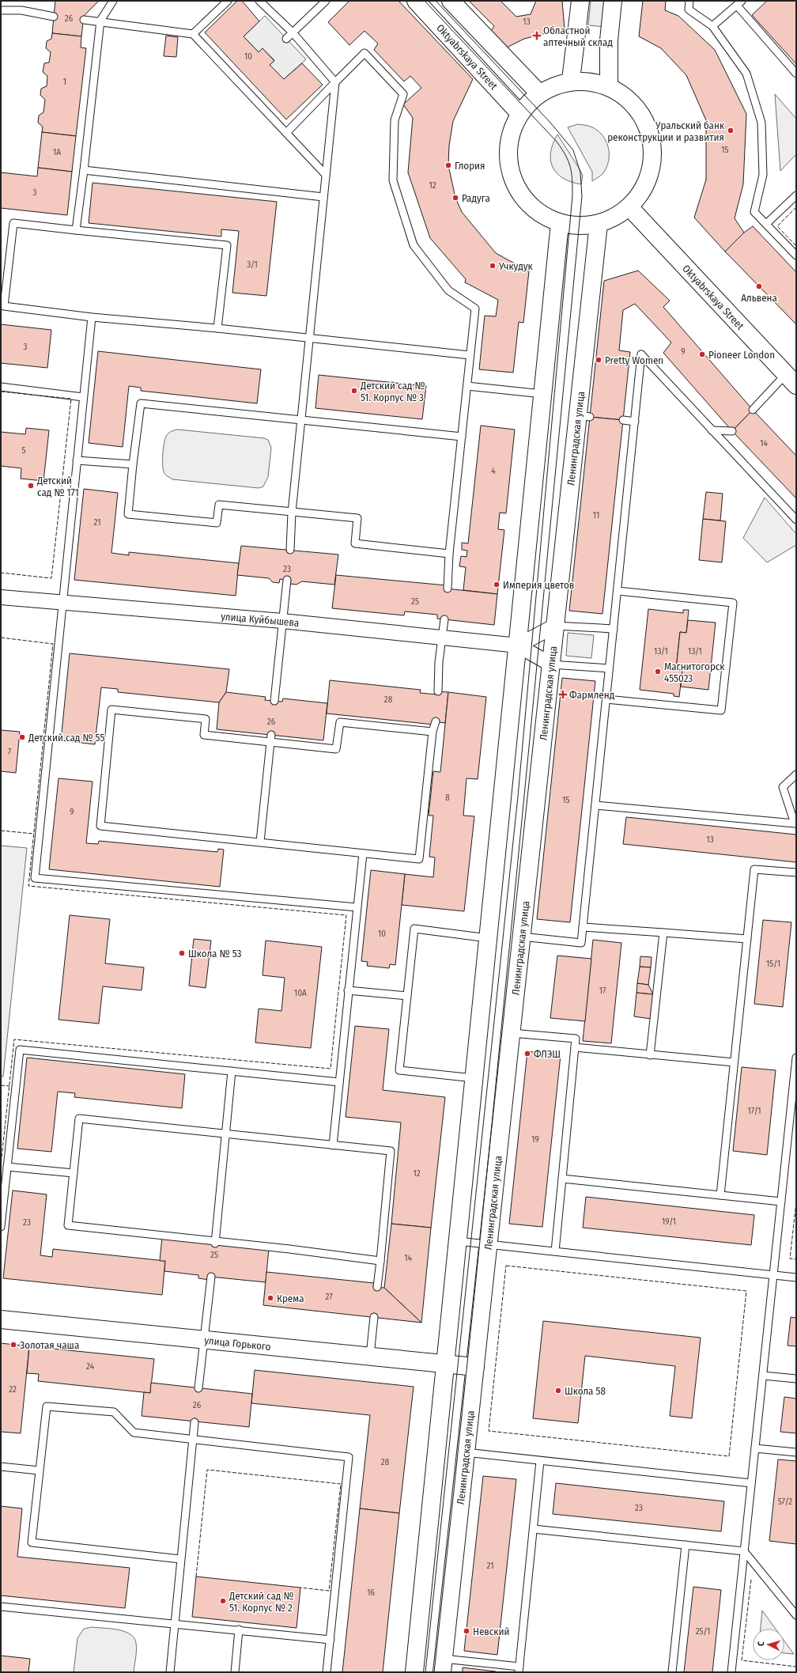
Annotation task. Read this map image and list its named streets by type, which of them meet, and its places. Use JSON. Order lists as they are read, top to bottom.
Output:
{
  "streets": {
    "main road": ["Oktyabrskaya Street", "Ленинградская улица", "улица Горького"],
    "street": ["улица Куйбышева"]
  },
  "crossings": [
    ["Ленинградская улица", "улица Куйбышева"],
    ["Ленинградская улица", "улица Горького"]
  ],
  "places": {
    "health": ["Областной аптечный склад", "Фармленд"],
    "other": [
      "Уральский банк реконструкции и развития",
      "Глория",
      "Радуга",
      "Учкудук",
      "Альвена",
      "Pioneer London",
      "Pretty Women",
      "Детский сад № 51. Корпус № 3",
      "Детский сад № 171",
      "Империя цветов",
      "Магнитогорск 455023",
      "Детский сад № 55",
      "Школа № 53",
      "ФЛЭШ",
      "Крема",
      "Золотая чаша",
      "Школа 58",
      "Детский сад № 51. Корпус № 2",
      "Невский"
    ]
  },
  "house_numbers": [
    "26",
    "13",
    "10",
    "1",
    "15",
    "1А",
    "12",
    "3",
    "3/1",
    "3",
    "9",
    "14",
    "5",
    "4",
    "11",
    "21",
    "23",
    "25",
    "13/1",
    "13/1",
    "28",
    "26",
    "7",
    "8",
    "15",
    "9",
    "13",
    "10",
    "15/1",
    "17",
    "10А",
    "17/1",
    "19",
    "12",
    "19/1",
    "23",
    "25",
    "14",
    "27",
    "24",
    "22",
    "26",
    "28",
    "57/2",
    "23",
    "21",
    "16",
    "25/1"
  ],
  "north": "left"
}
